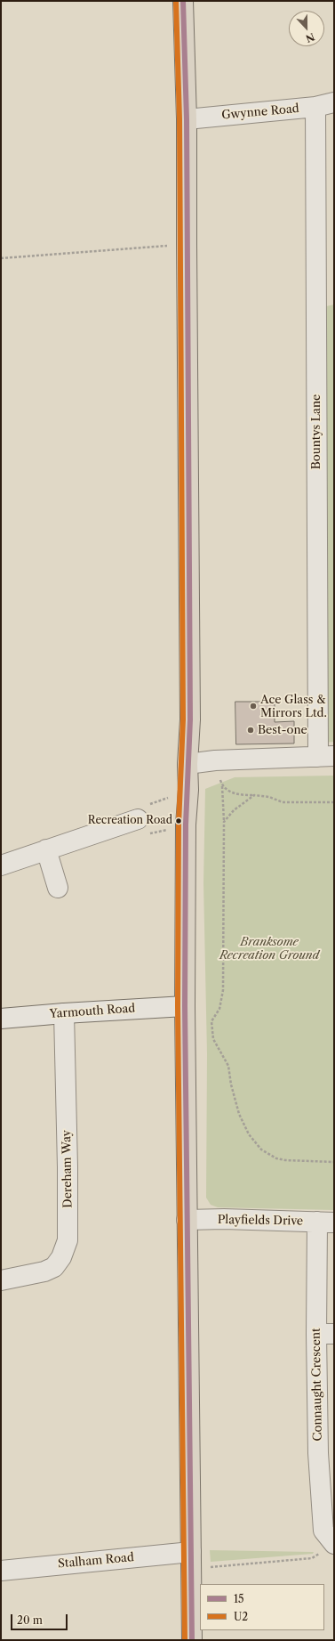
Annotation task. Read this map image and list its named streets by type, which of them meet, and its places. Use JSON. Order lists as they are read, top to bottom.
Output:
{
  "streets": {
    "street": [
      "Gwynne Road",
      "Bountys Lane",
      "Yarmouth Road",
      "Dereham Way",
      "Playfields Drive",
      "Connaught Crescent",
      "Stalham Road"
    ]
  },
  "crossings": [
    ["Gwynne Road", "Bountys Lane"],
    ["Yarmouth Road", "Dereham Way"],
    ["Playfields Drive", "Connaught Crescent"]
  ],
  "parks": ["Branksome Recreation Ground"],
  "places": ["Ace Glass & Mirrors Ltd.", "Best-one", "Recreation Road"],
  "lines": ["transit line 15", "transit line U2"],
  "legend": ["15", "U2"],
  "scale_bar": "20 m",
  "north": "bottom"
}
